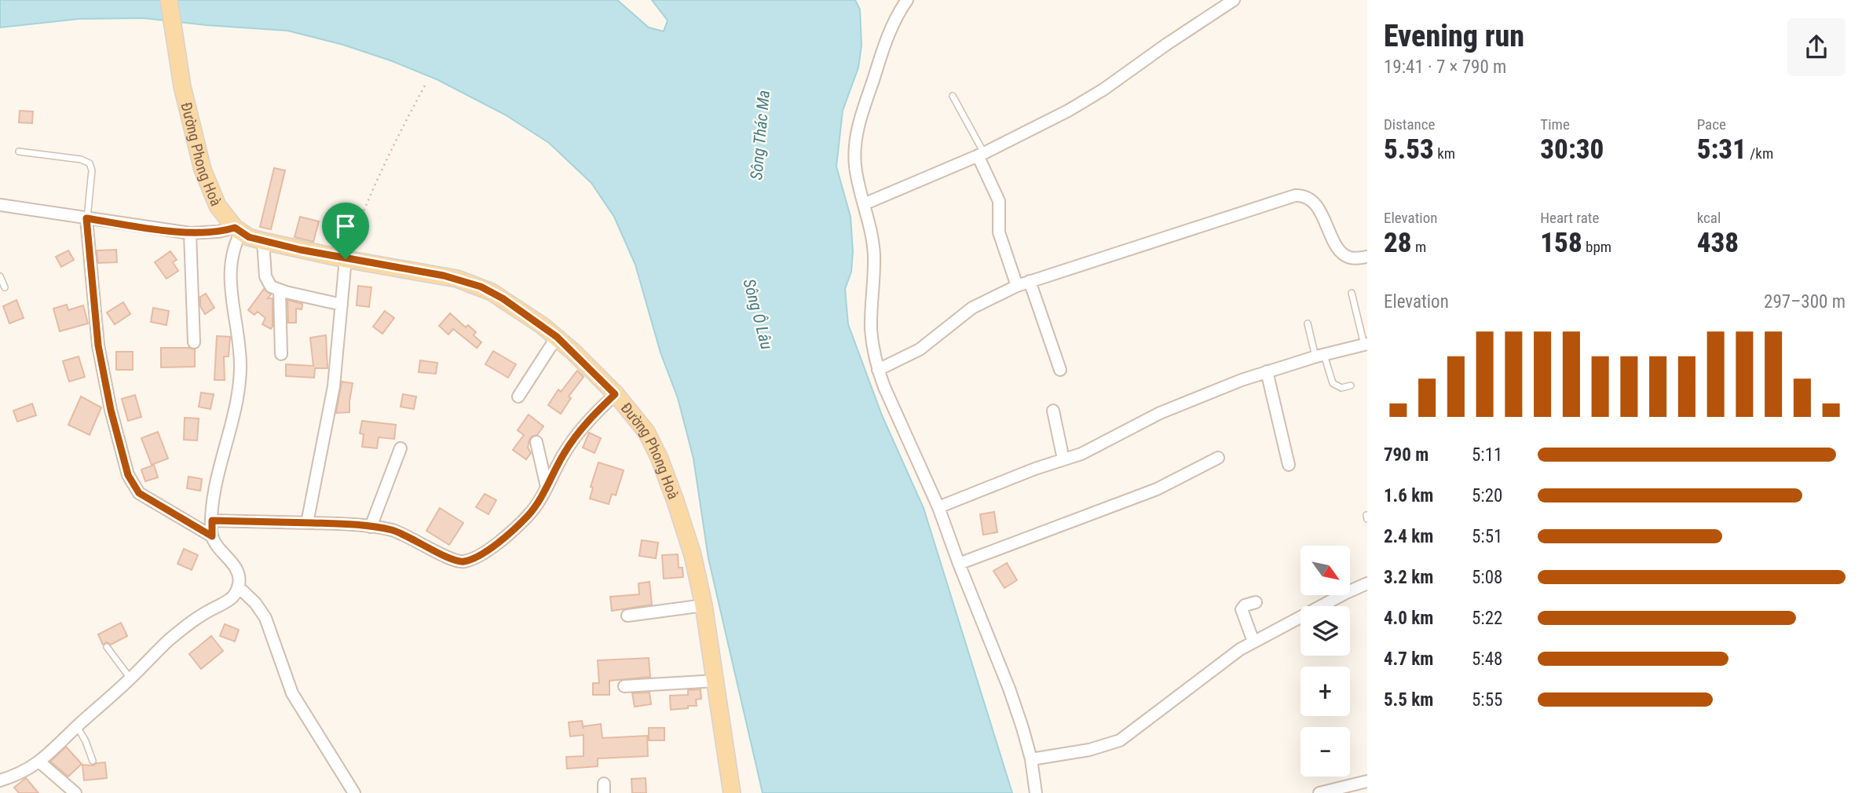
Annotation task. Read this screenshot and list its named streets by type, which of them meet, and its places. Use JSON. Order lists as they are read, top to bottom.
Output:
{
  "streets": {
    "main road": ["Đường Phong Hoà"]
  },
  "water": ["Sông Thác Ma", "Sông Ô Lâu"],
  "north": "bottom right",
  "page": {
    "heading": ["Evening run", "19:41 · 7 × 790 m"],
    "stats": [
      ["Distance", "5.53 km"],
      ["Time", "30:30"],
      ["Pace", "5:31 /km"],
      ["Elevation", "28 m"],
      ["Heart rate", "158 bpm"],
      ["kcal", "438"]
    ],
    "chart": ["Elevation", "297–300 m"],
    "list": [
      {
        "name": "790 m",
        "note": "5:11"
      },
      {
        "name": "1.6 km",
        "note": "5:20"
      },
      {
        "name": "2.4 km",
        "note": "5:51"
      },
      {
        "name": "3.2 km",
        "note": "5:08"
      },
      {
        "name": "4.0 km",
        "note": "5:22"
      },
      {
        "name": "4.7 km",
        "note": "5:48"
      },
      {
        "name": "5.5 km",
        "note": "5:55"
      }
    ],
    "map_buttons": ["+", "−"]
  }
}
